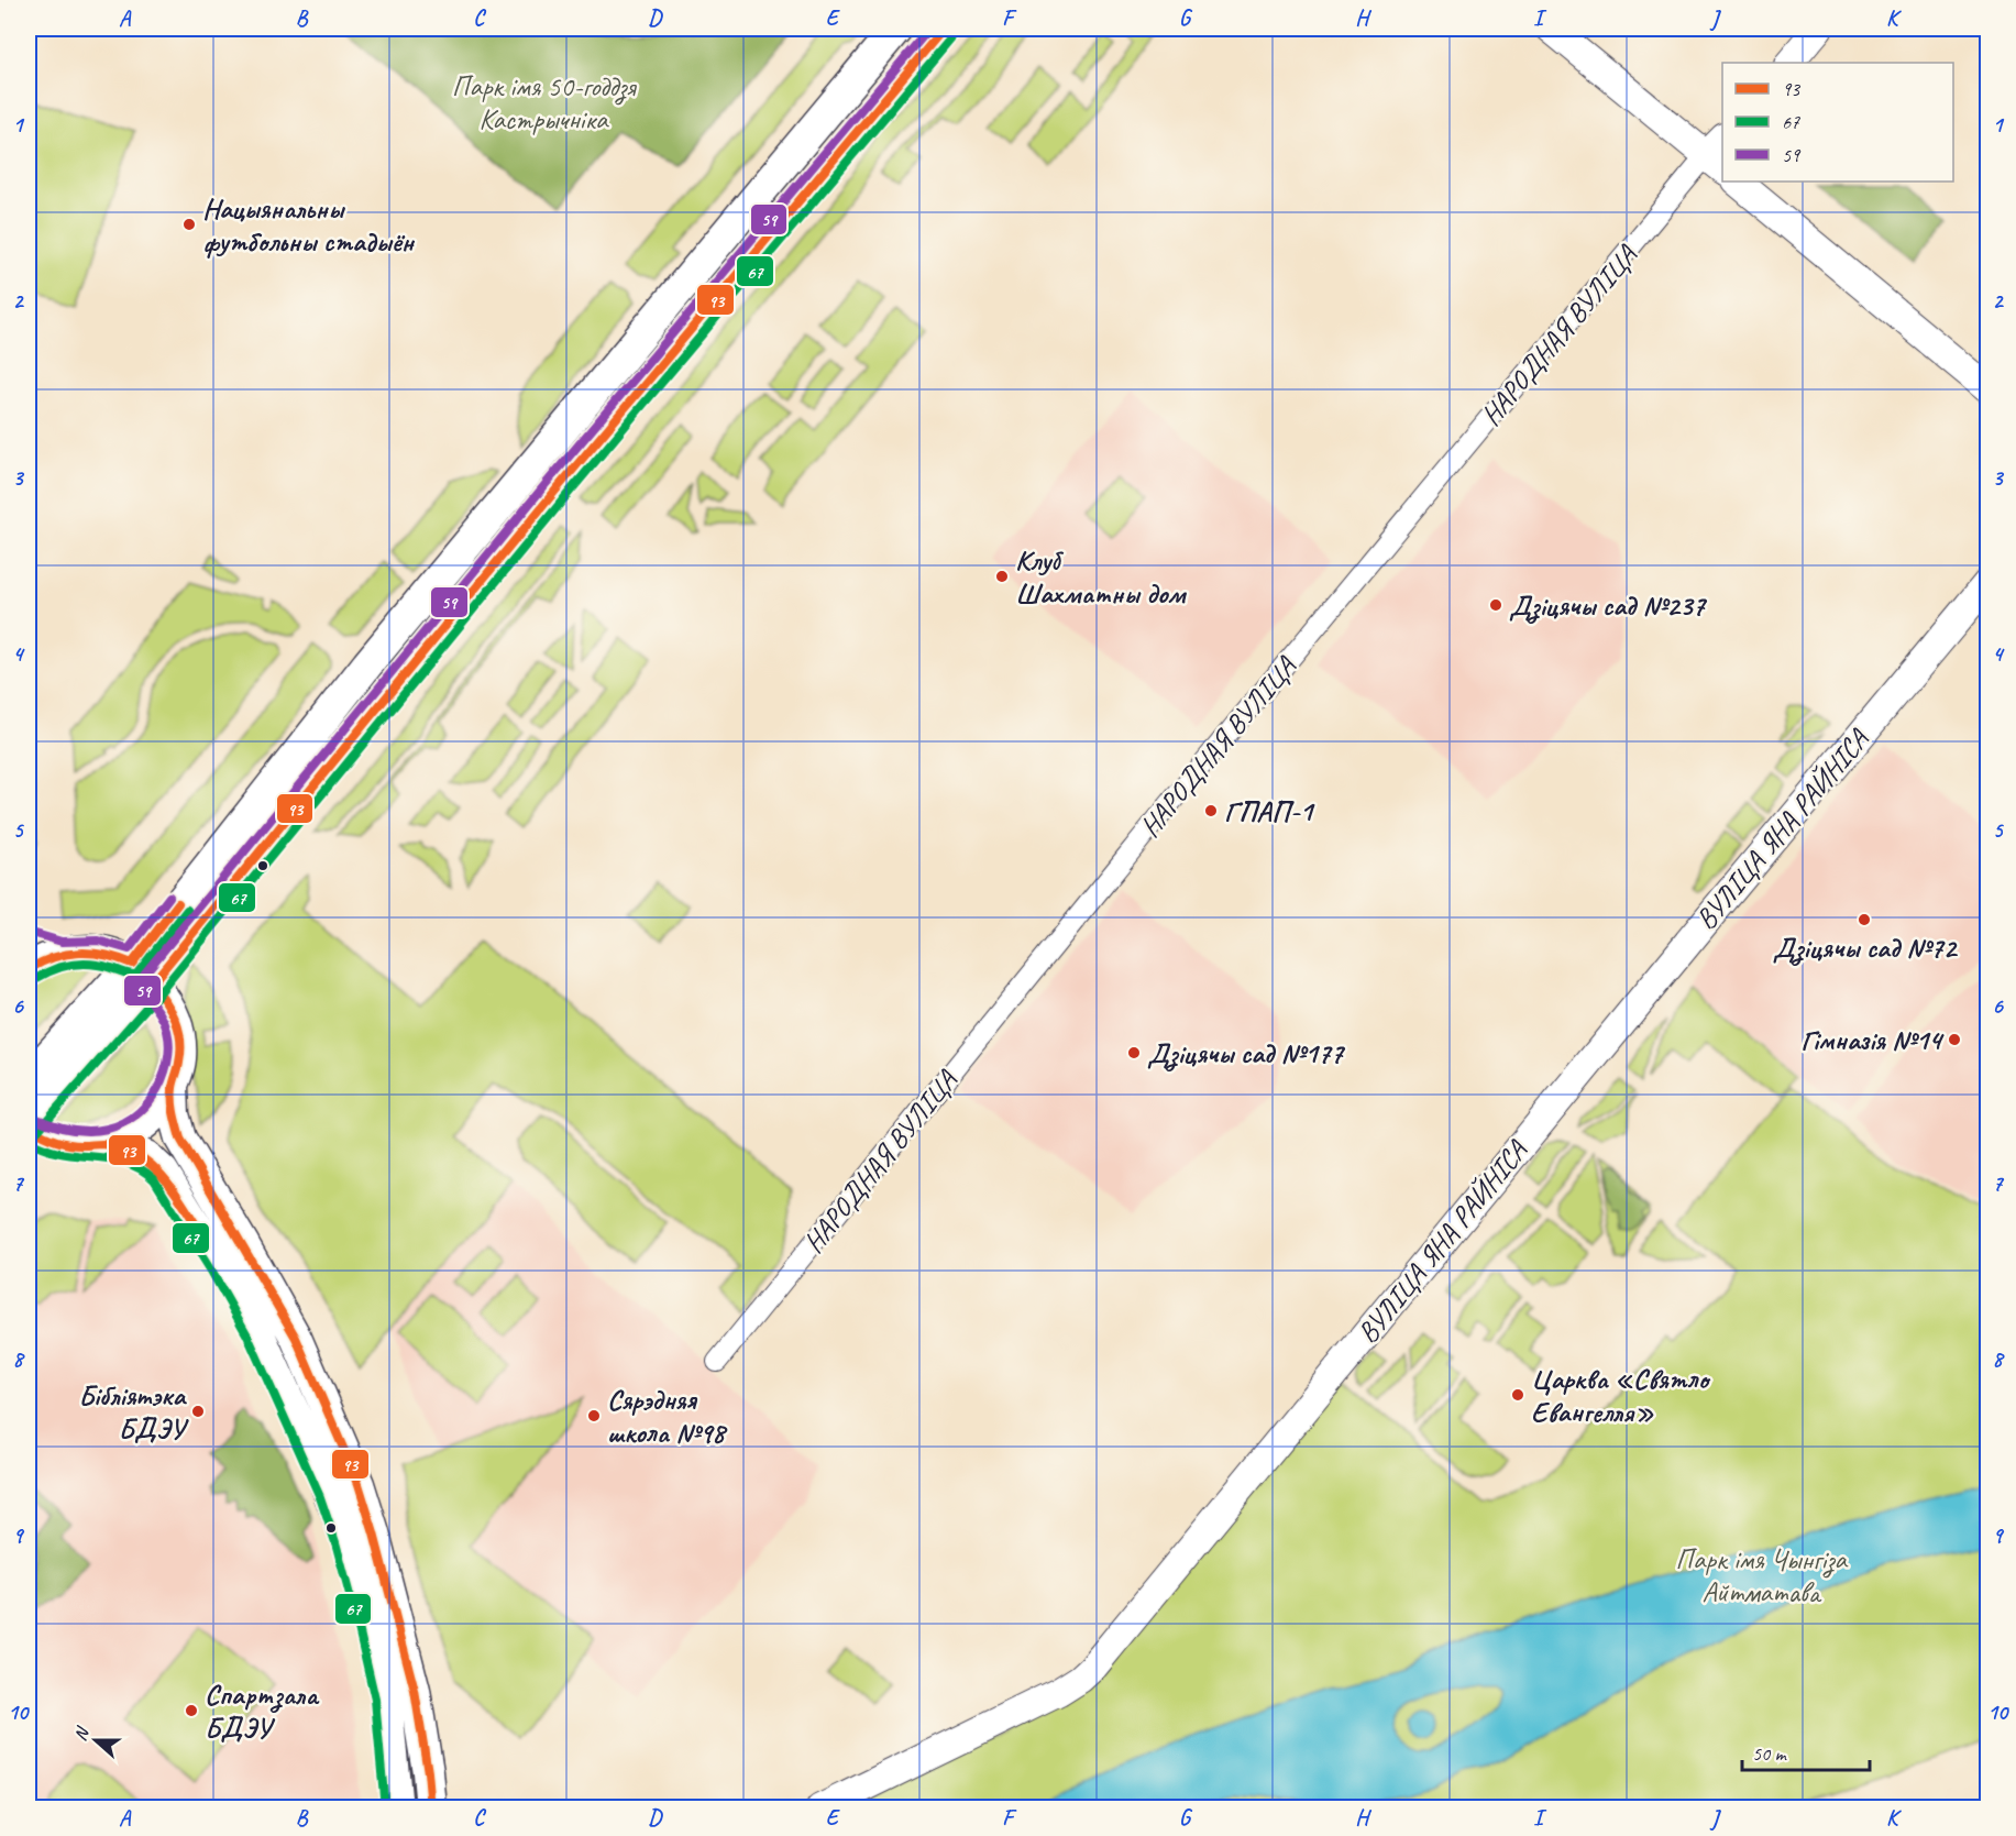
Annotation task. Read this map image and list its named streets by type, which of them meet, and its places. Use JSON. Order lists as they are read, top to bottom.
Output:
{
  "streets": {
    "street": ["НАРОДНАЯ ВУЛІЦА", "ВУЛІЦА ЯНА РАЙНІСА"]
  },
  "parks": ["Парк імя 50-годдзя Кастрычніка", "Парк імя Чынгіза Айтматава"],
  "places": [
    "Нацыянальны футбольны стадыён",
    "Клуб Шахматны дом",
    "Дзіцячы сад №237",
    "ГПАП-1",
    "Дзіцячы сад №72",
    "Гімназія №14",
    "Дзіцячы сад №177",
    "Царква «Святло Евангелля»",
    "Бібліятэка БДЭУ",
    "Сярэдняя школа №98",
    "Спартзала БДЭУ"
  ],
  "lines": ["transit line 93", "transit line 59", "transit line 67"],
  "legend": ["93", "67", "59"],
  "scale_bar": "50 m",
  "north": "left",
  "grid": {
    "columns": [
      "A",
      "B",
      "C",
      "D",
      "E",
      "F",
      "G",
      "H",
      "I",
      "J",
      "K"
    ],
    "rows": [
      "1",
      "2",
      "3",
      "4",
      "5",
      "6",
      "7",
      "8",
      "9",
      "10"
    ]
  }
}
